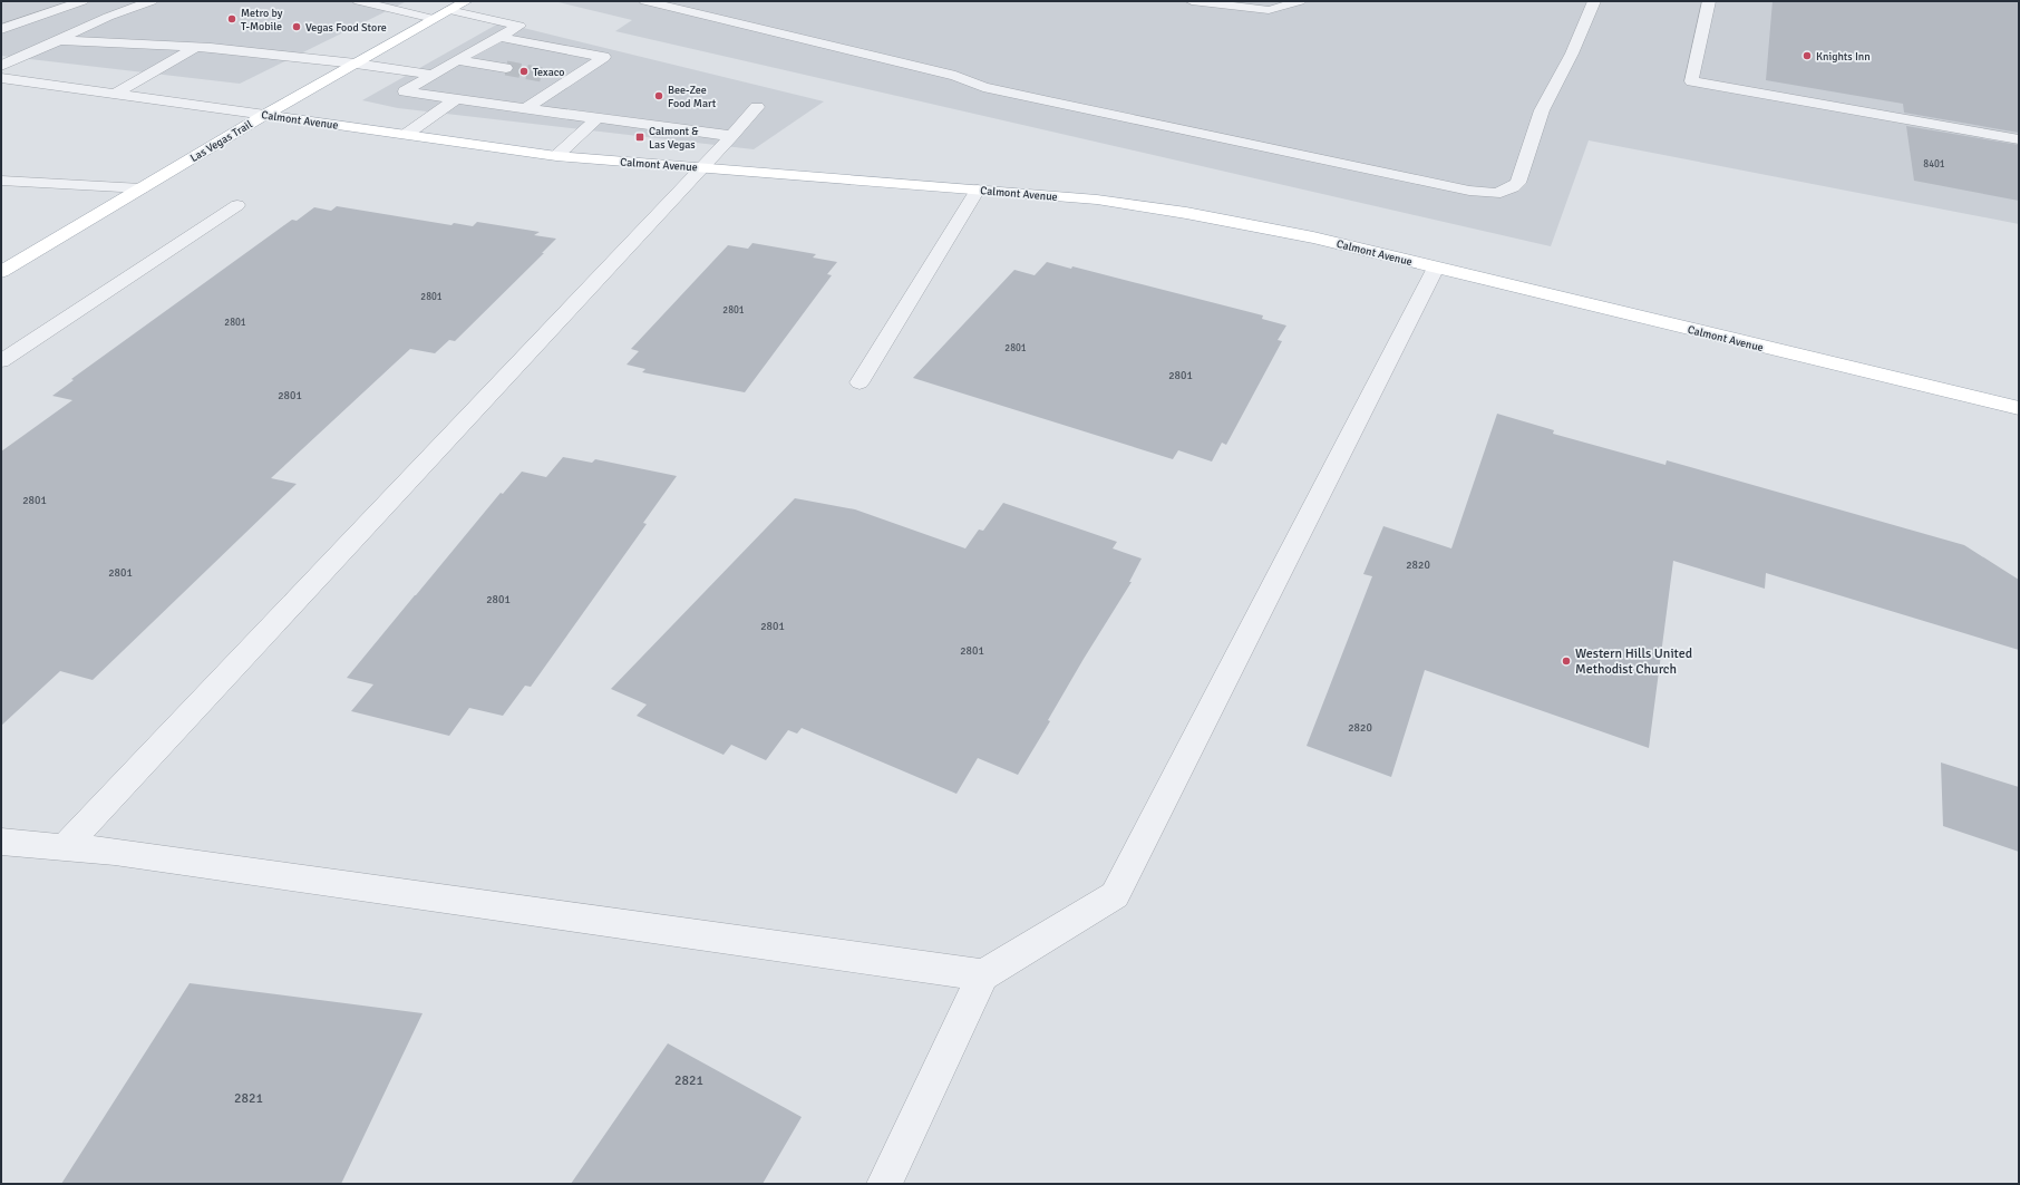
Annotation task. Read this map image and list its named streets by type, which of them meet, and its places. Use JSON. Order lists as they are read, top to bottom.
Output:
{
  "streets": {
    "main road": ["Calmont Avenue", "Las Vegas Trail"]
  },
  "crossings": [
    ["Calmont Avenue", "Las Vegas Trail"]
  ],
  "places": {
    "other": [
      "Metro by T-Mobile",
      "Vegas Food Store",
      "Knights Inn",
      "Texaco",
      "Bee-Zee Food Mart",
      "Western Hills United Methodist Church"
    ],
    "transit": ["Calmont & Las Vegas"]
  },
  "house_numbers": [
    "8401",
    "2801",
    "2801",
    "2801",
    "2801",
    "2801",
    "2801",
    "2801",
    "2820",
    "2801",
    "2801",
    "2801",
    "2801",
    "2820",
    "2821",
    "2821"
  ]
}
